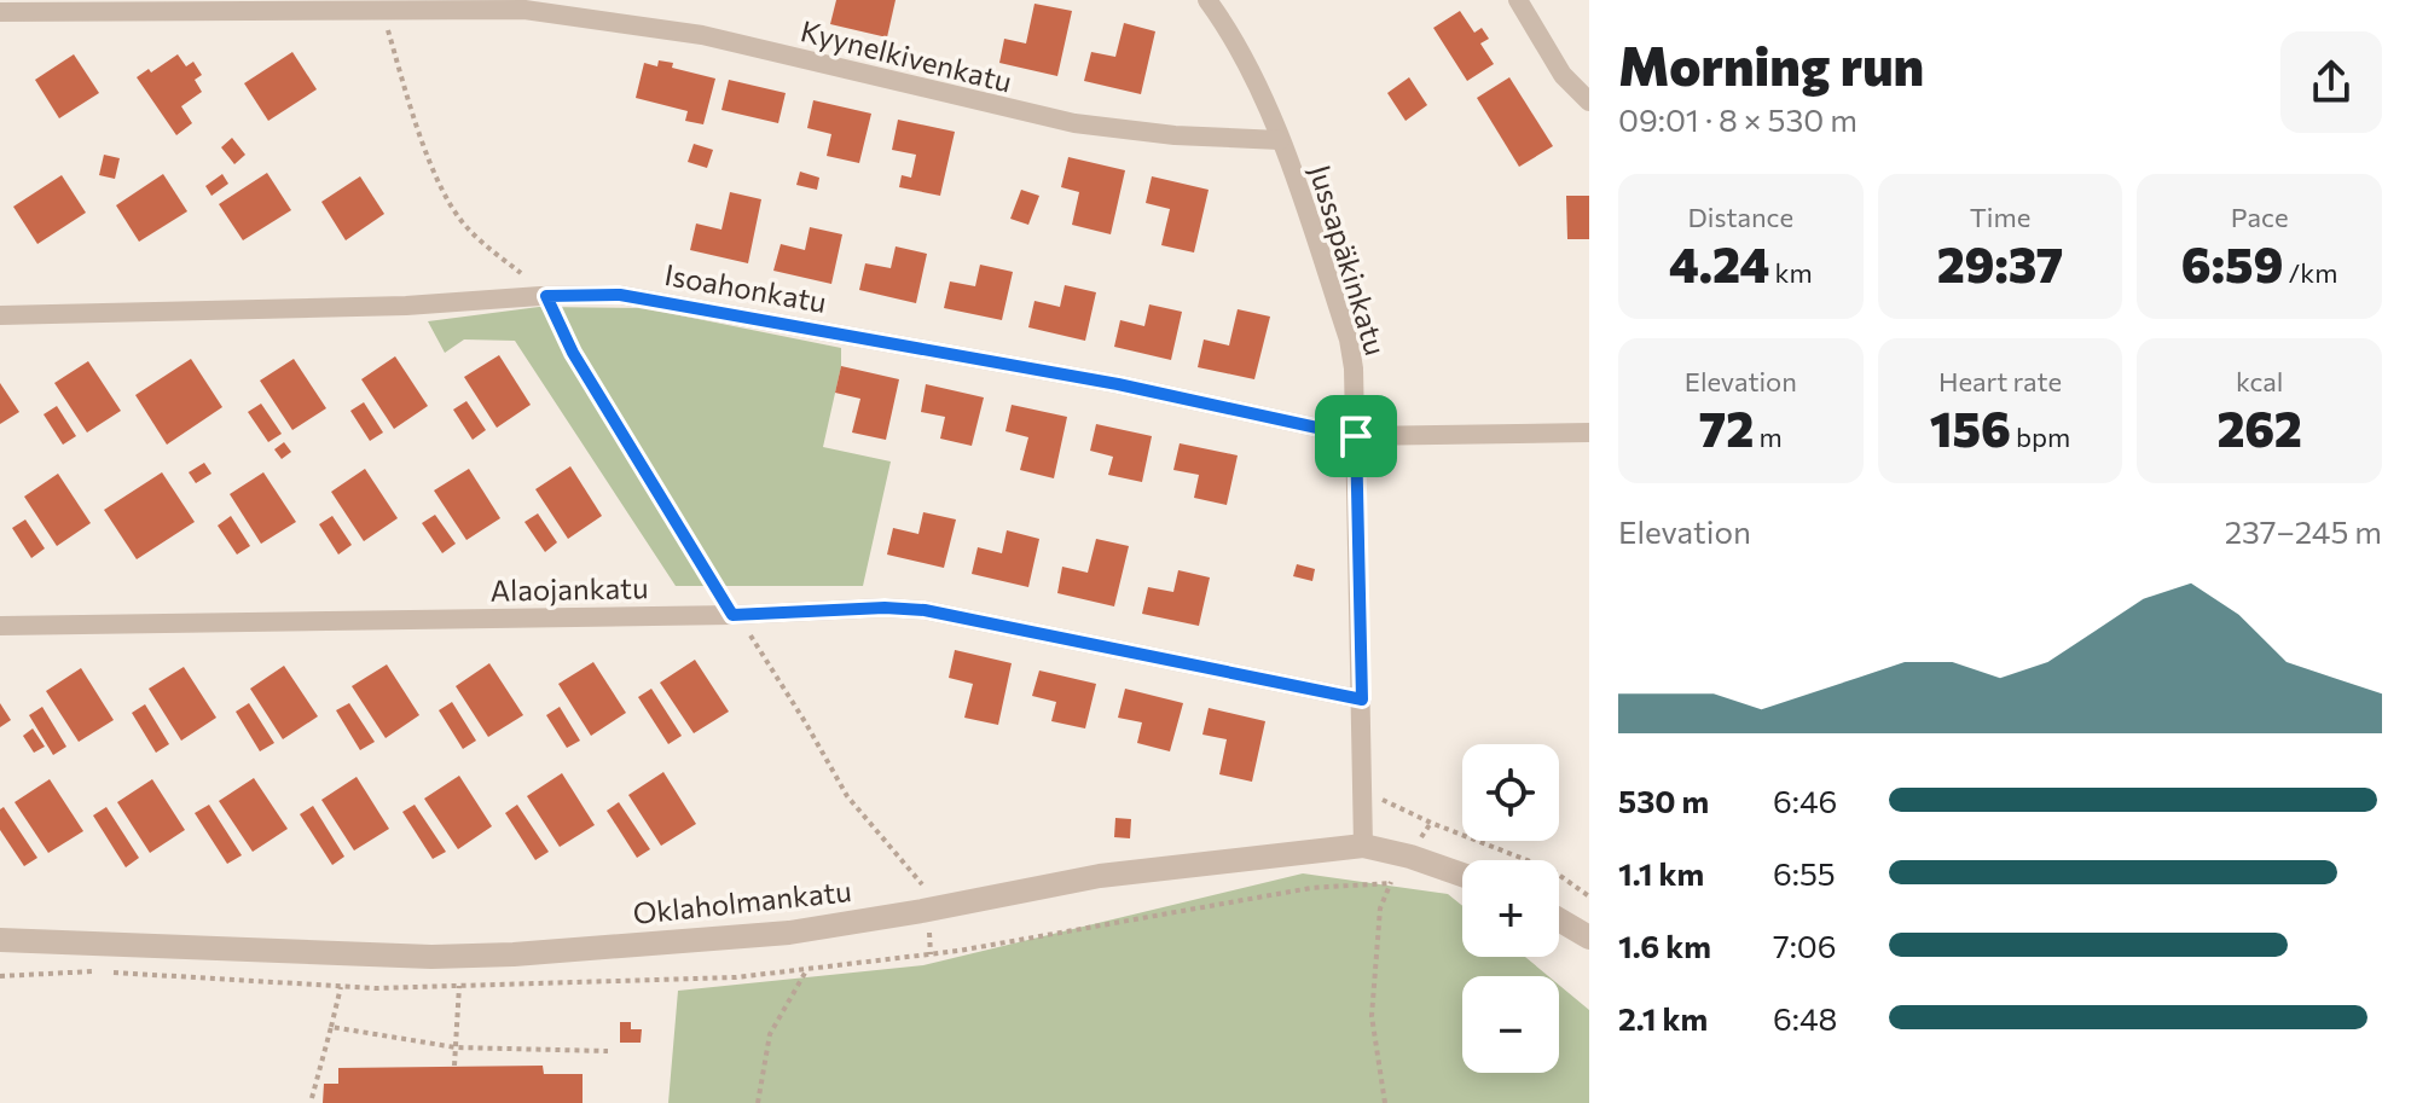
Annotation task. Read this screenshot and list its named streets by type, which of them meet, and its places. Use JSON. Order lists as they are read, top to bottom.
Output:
{
  "streets": {
    "street": [
      "Kyynelkivenkatu",
      "Jussapäkinkatu",
      "Isoahonkatu",
      "Alaojankatu",
      "Oklaholmankatu"
    ]
  },
  "crossings": [
    ["Kyynelkivenkatu", "Jussapäkinkatu"],
    ["Jussapäkinkatu", "Isoahonkatu"],
    ["Jussapäkinkatu", "Alaojankatu"],
    ["Jussapäkinkatu", "Oklaholmankatu"]
  ],
  "page": {
    "heading": ["Morning run", "09:01 · 8 × 530 m"],
    "stats": [
      ["Distance", "4.24 km"],
      ["Time", "29:37"],
      ["Pace", "6:59 /km"],
      ["Elevation", "72 m"],
      ["Heart rate", "156 bpm"],
      ["kcal", "262"]
    ],
    "chart": ["Elevation", "237–245 m"],
    "map_buttons": ["+", "−"],
    "list": [
      {
        "name": "530 m",
        "note": "6:46"
      },
      {
        "name": "1.1 km",
        "note": "6:55"
      },
      {
        "name": "1.6 km",
        "note": "7:06"
      },
      {
        "name": "2.1 km",
        "note": "6:48"
      }
    ]
  }
}
